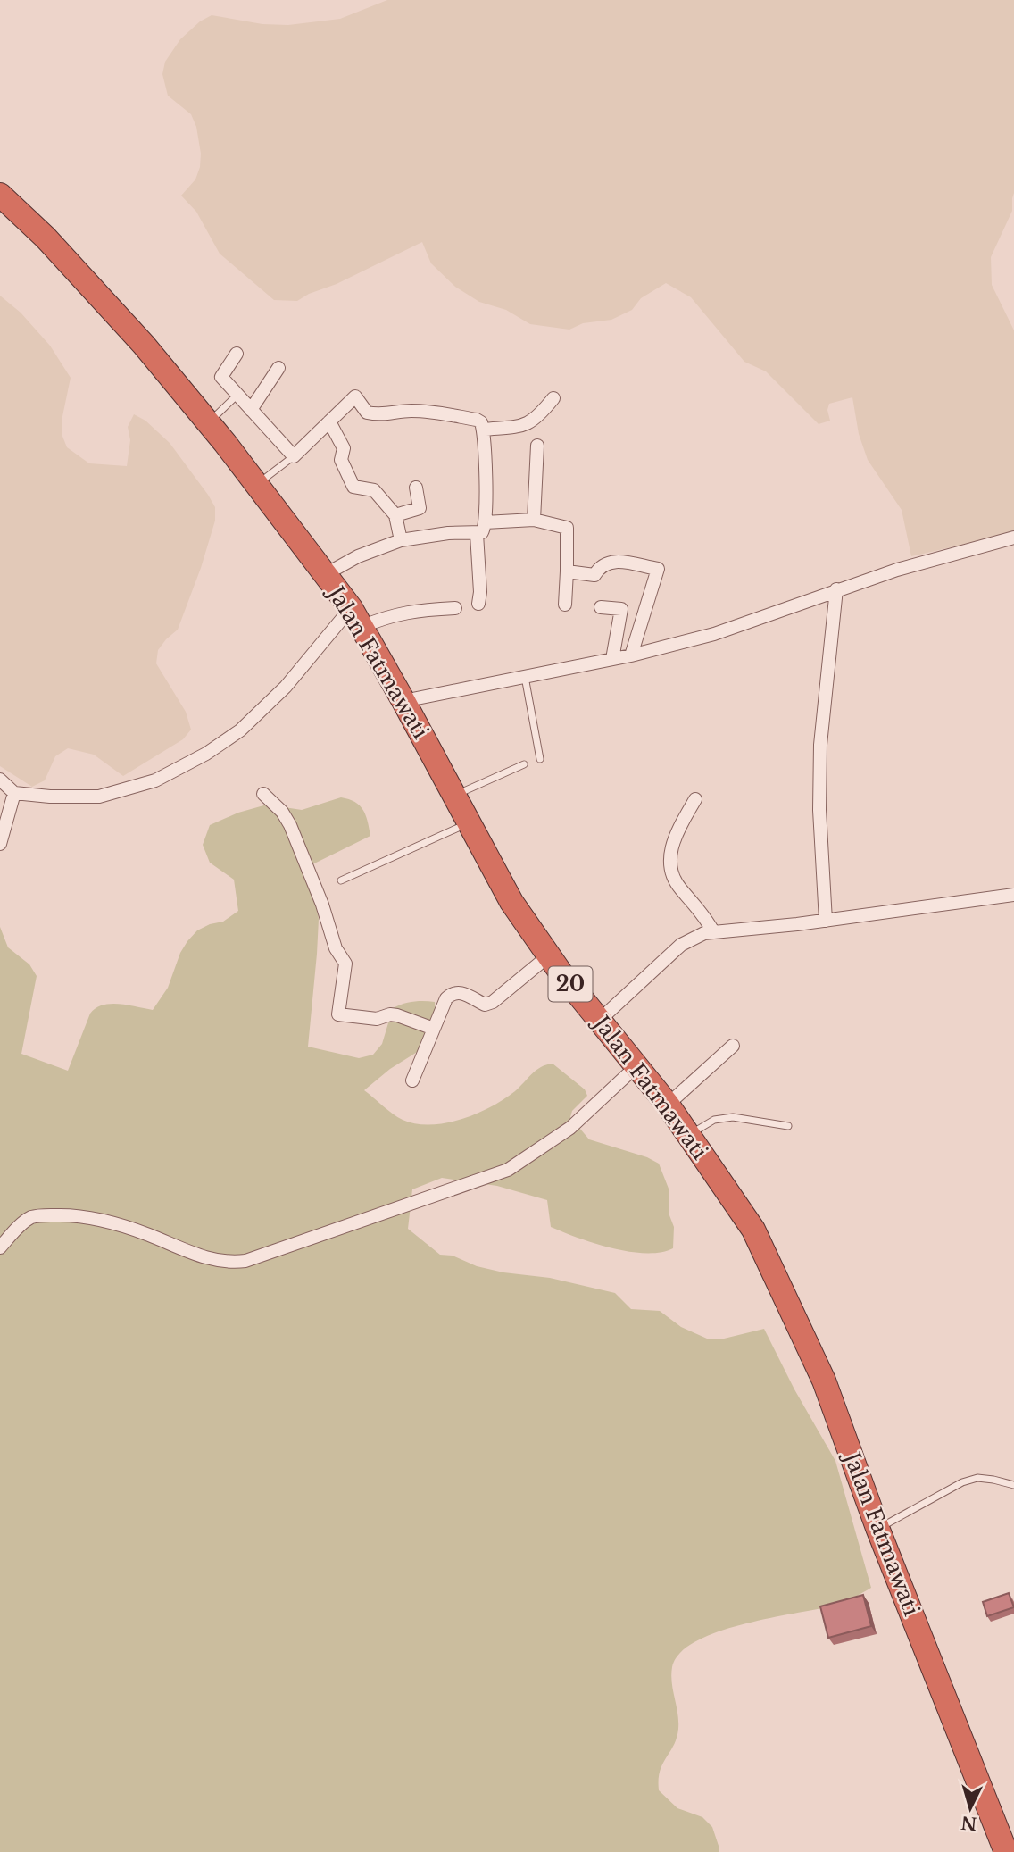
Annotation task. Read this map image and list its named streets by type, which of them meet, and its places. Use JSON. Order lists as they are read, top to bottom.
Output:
{
  "streets": {
    "highway": ["Jalan Fatmawati", "20"]
  },
  "north": "bottom"
}
